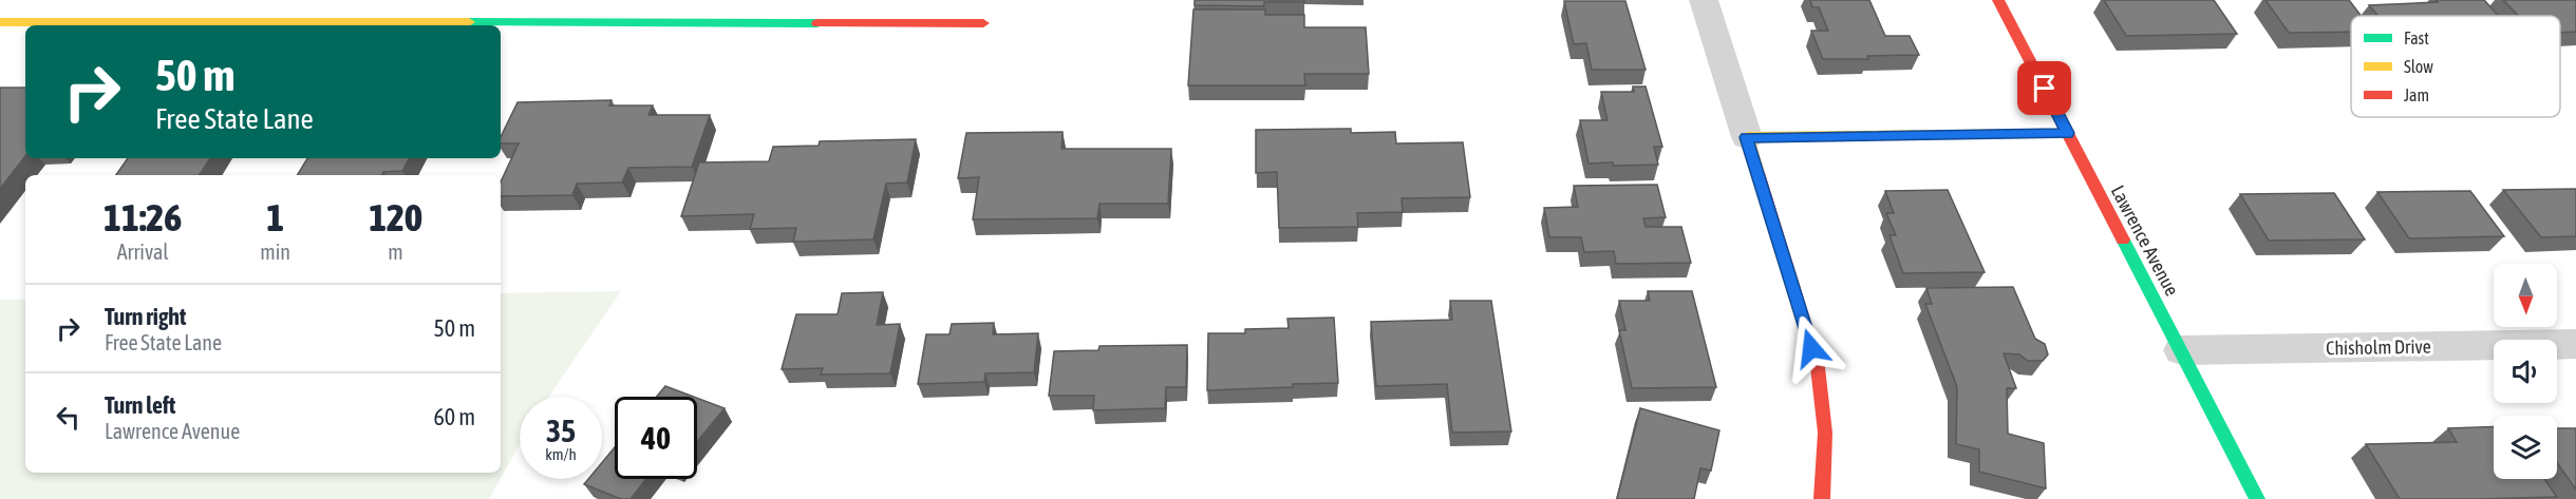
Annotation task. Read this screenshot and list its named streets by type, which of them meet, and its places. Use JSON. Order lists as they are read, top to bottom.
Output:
{
  "streets": {
    "street": ["Lawrence Avenue", "Chisholm Drive"]
  },
  "crossings": [
    ["Lawrence Avenue", "Chisholm Drive"]
  ],
  "legend": ["Fast", "Slow", "Jam"],
  "north": "bottom",
  "page": {
    "turn": ["50 m", "Free State Lane"],
    "eta": [
      "11:26",
      "Arrival",
      "1",
      "min",
      "120",
      "m"
    ],
    "list": [
      {
        "name": "Turn right",
        "note": "Free State Lane",
        "value": "50 m"
      },
      {
        "name": "Turn left",
        "note": "Lawrence Avenue",
        "value": "60 m"
      }
    ],
    "speed": "35 km/h",
    "limit": "40"
  }
}
